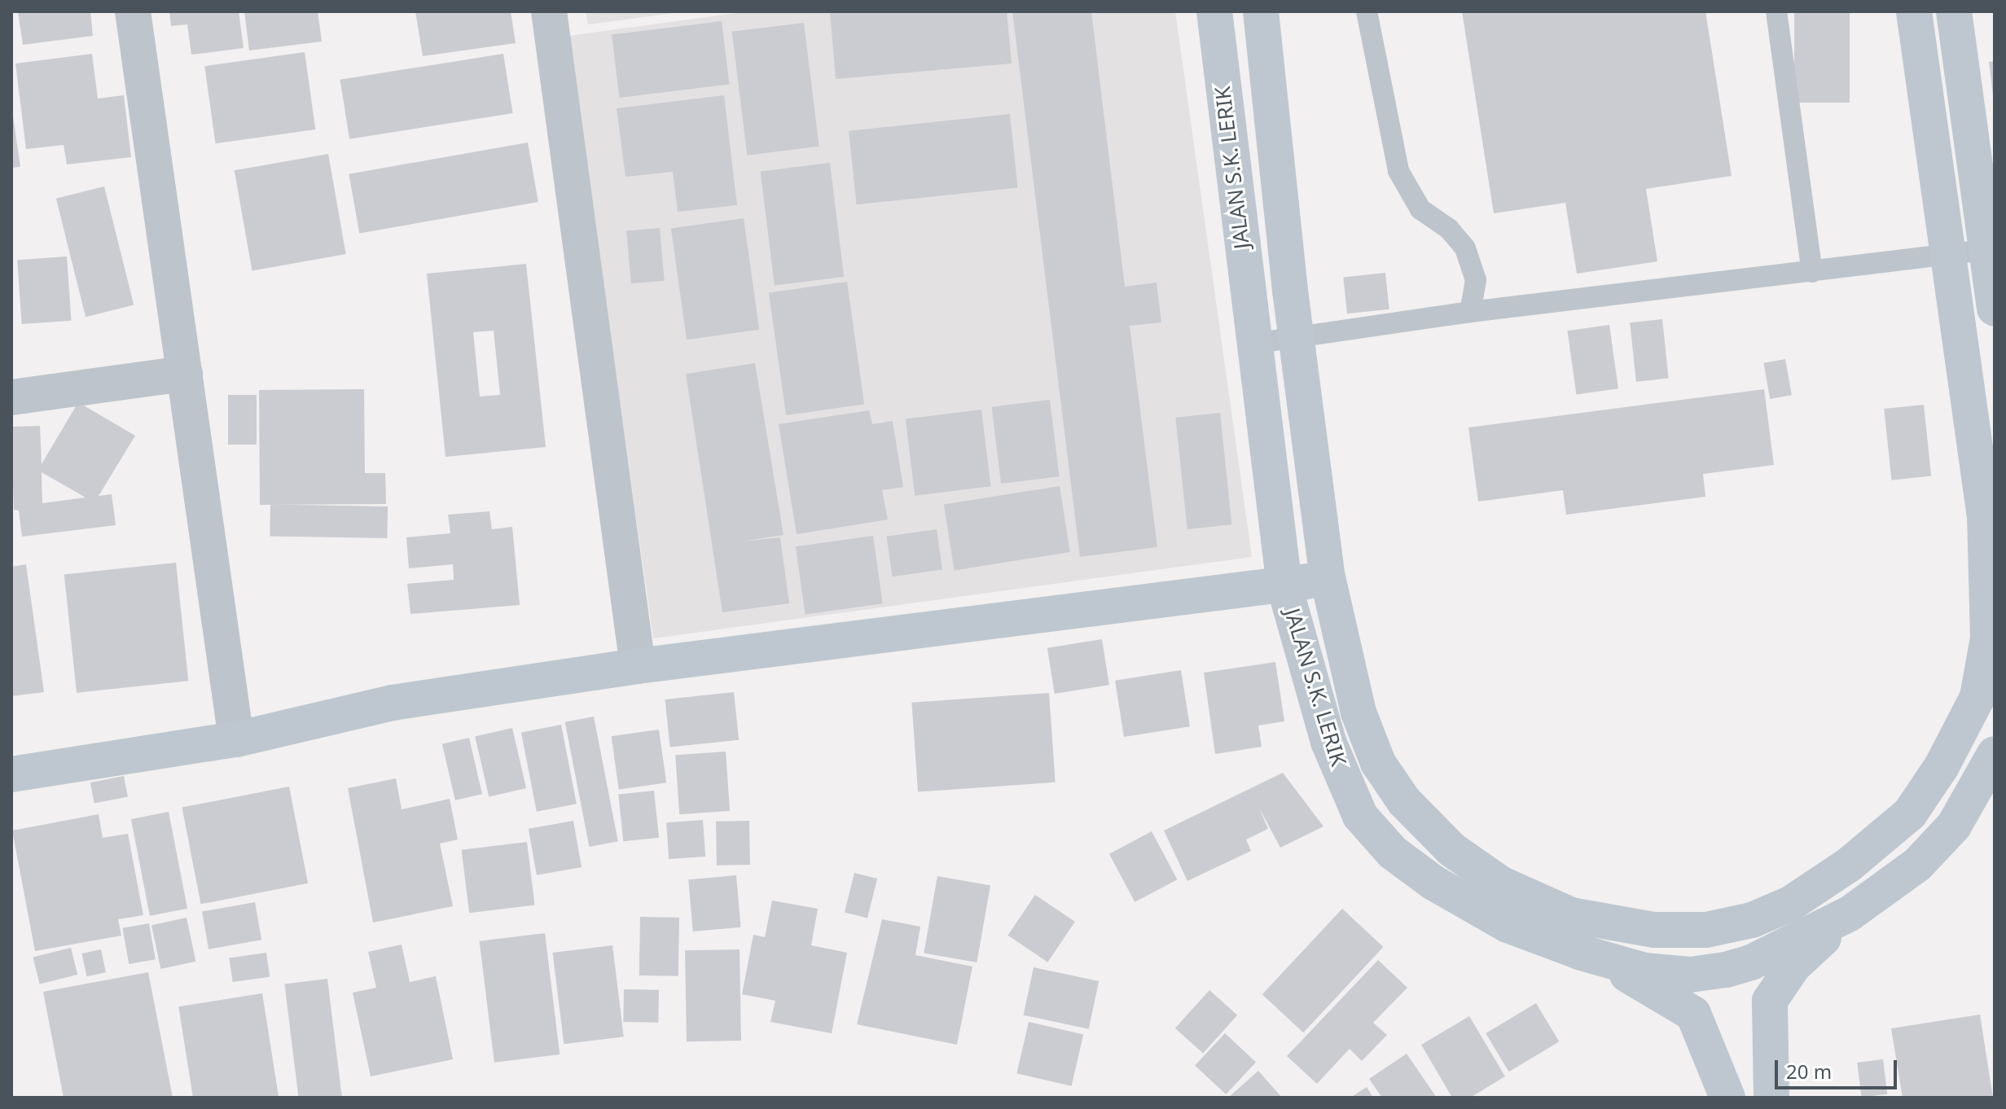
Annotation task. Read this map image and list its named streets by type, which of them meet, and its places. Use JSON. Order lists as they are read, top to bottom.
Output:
{
  "streets": {
    "main road": ["JALAN S.K. LERIK"]
  },
  "scale_bar": "20 m"
}
